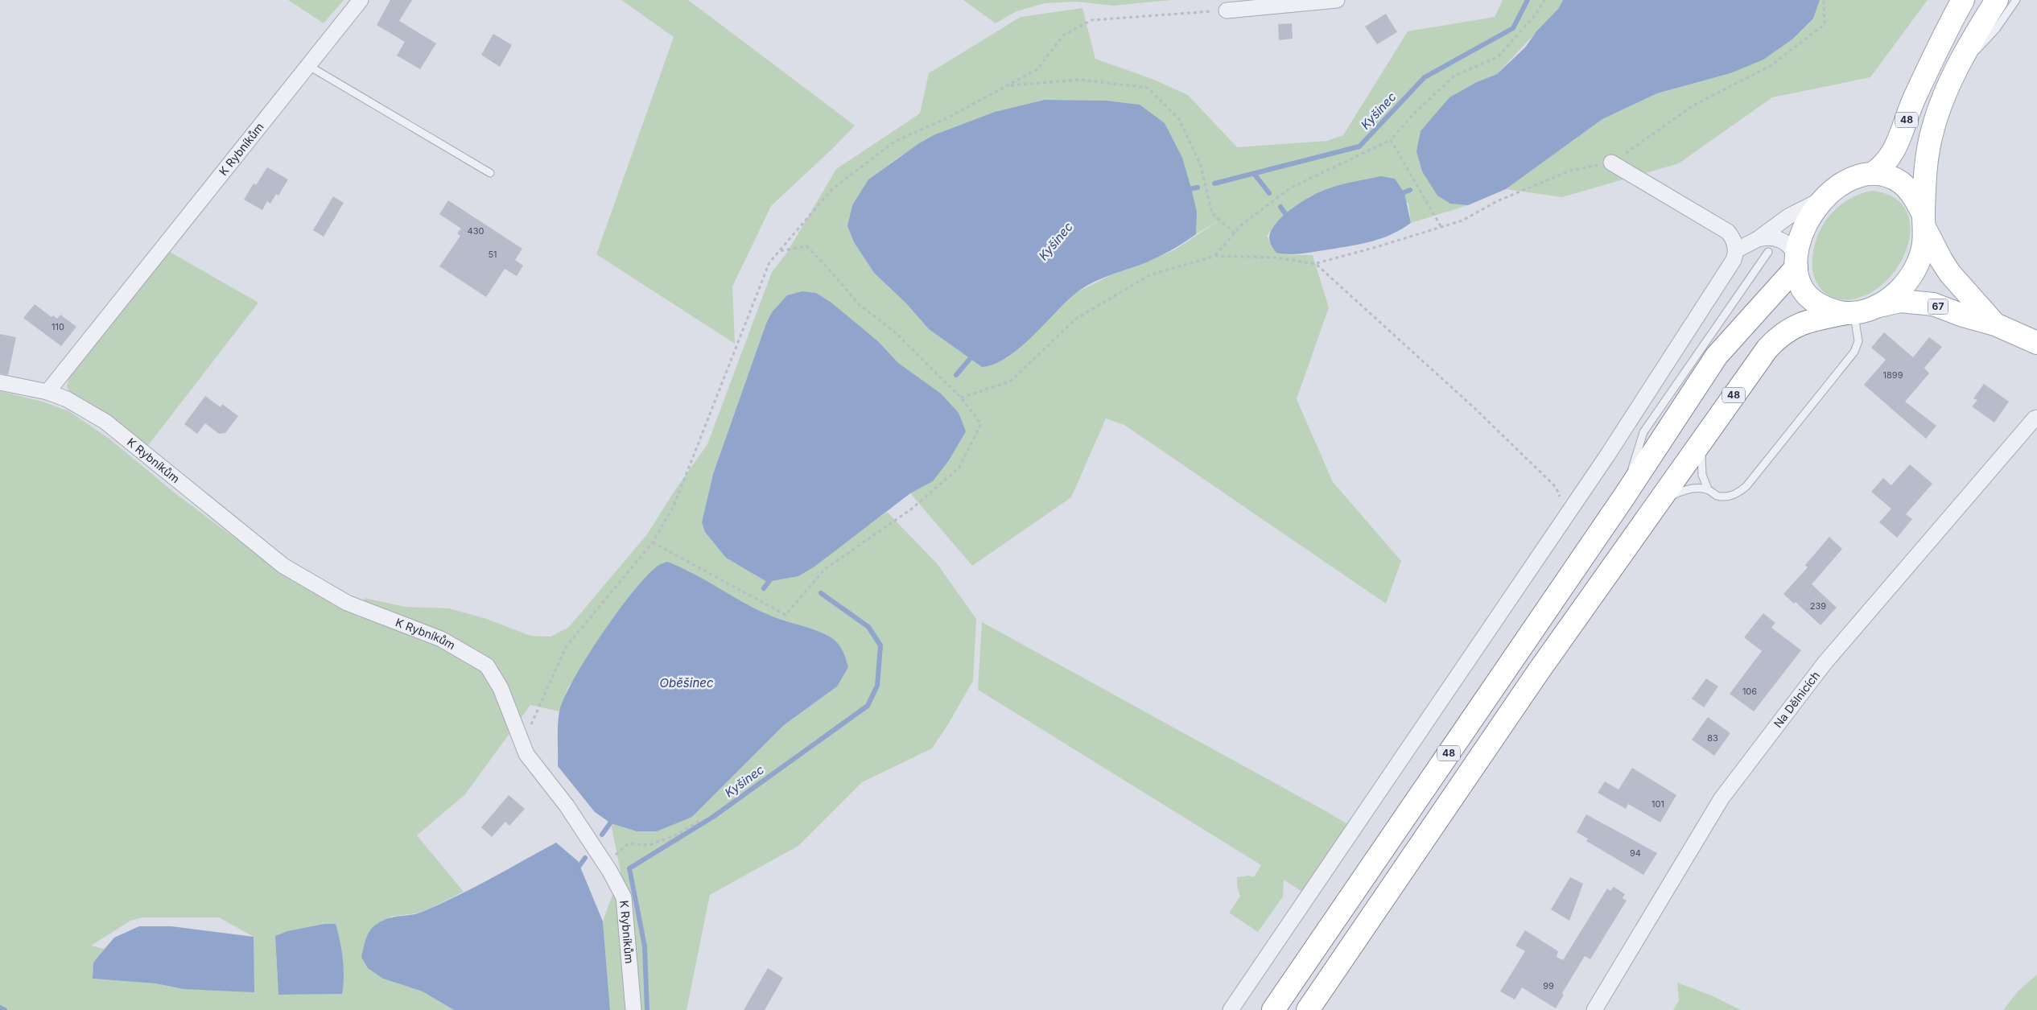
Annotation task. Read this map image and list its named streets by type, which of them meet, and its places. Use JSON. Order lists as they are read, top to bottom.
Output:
{
  "streets": {
    "main road": ["48", "67"],
    "street": ["K Rybníkům", "Na Dělnicích"]
  },
  "crossings": [
    ["48", "67"]
  ],
  "water": ["Kyšinec", "Oběšinec"],
  "house_numbers": [
    "430",
    "51",
    "110",
    "1899",
    "239",
    "106",
    "83",
    "101",
    "94",
    "99"
  ]
}
